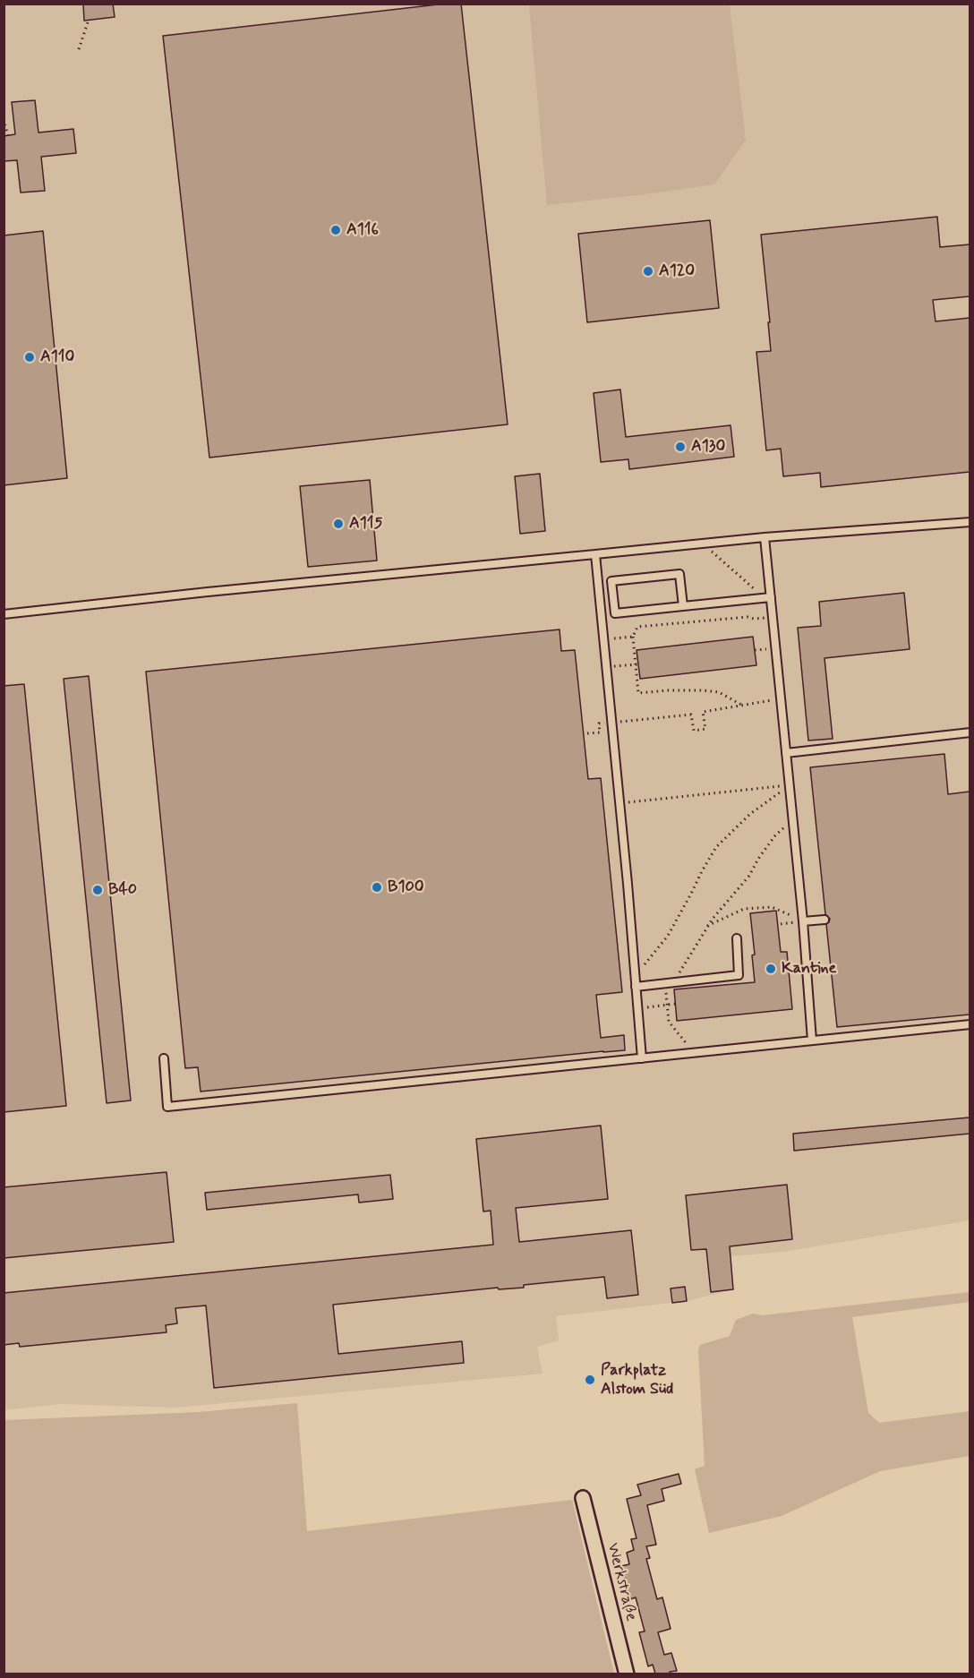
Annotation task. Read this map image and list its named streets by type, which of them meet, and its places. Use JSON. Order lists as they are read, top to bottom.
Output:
{
  "streets": {
    "street": ["Werkstraße"]
  },
  "places": [
    "A116",
    "A120",
    "A110",
    "A130",
    "A115",
    "B100",
    "B40",
    "Kantine",
    "Parkplatz Alstom Süd"
  ]
}
